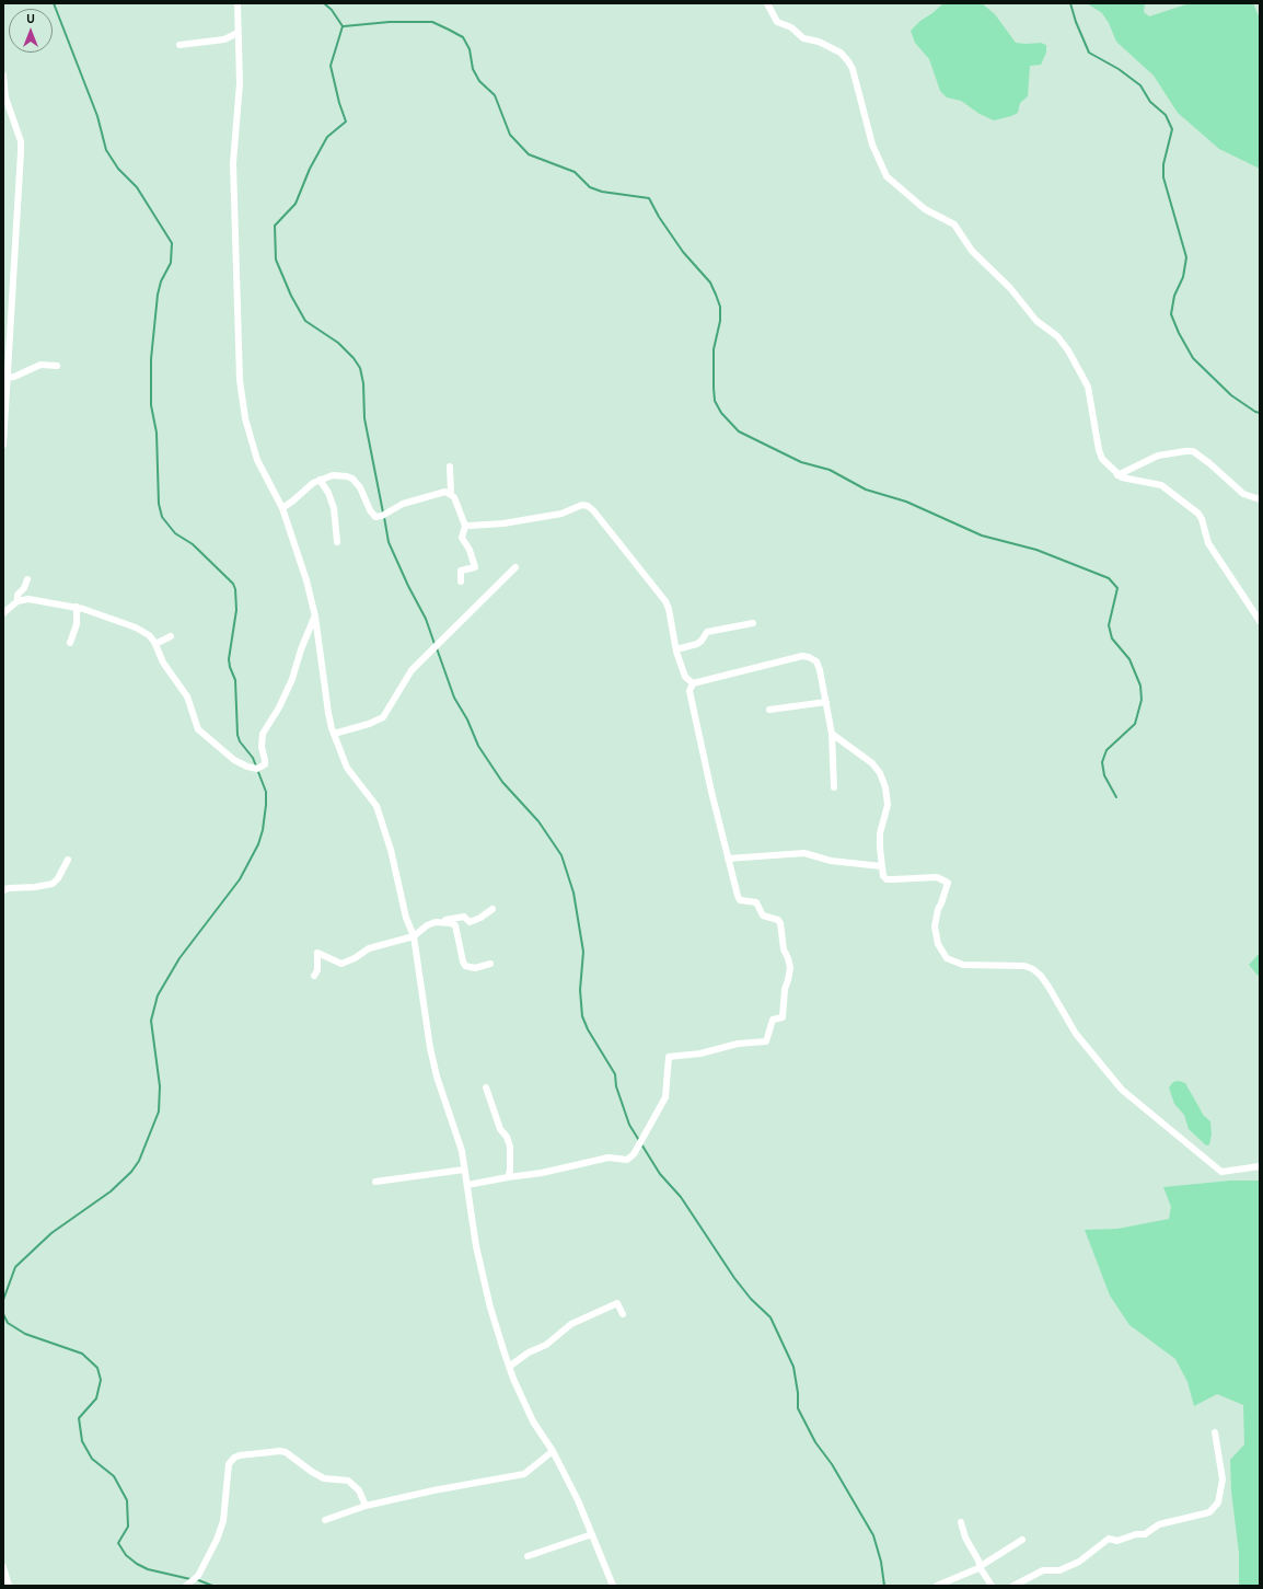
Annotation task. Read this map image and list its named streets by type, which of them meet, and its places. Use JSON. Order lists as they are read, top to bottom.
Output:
{
  "north": "top"
}
